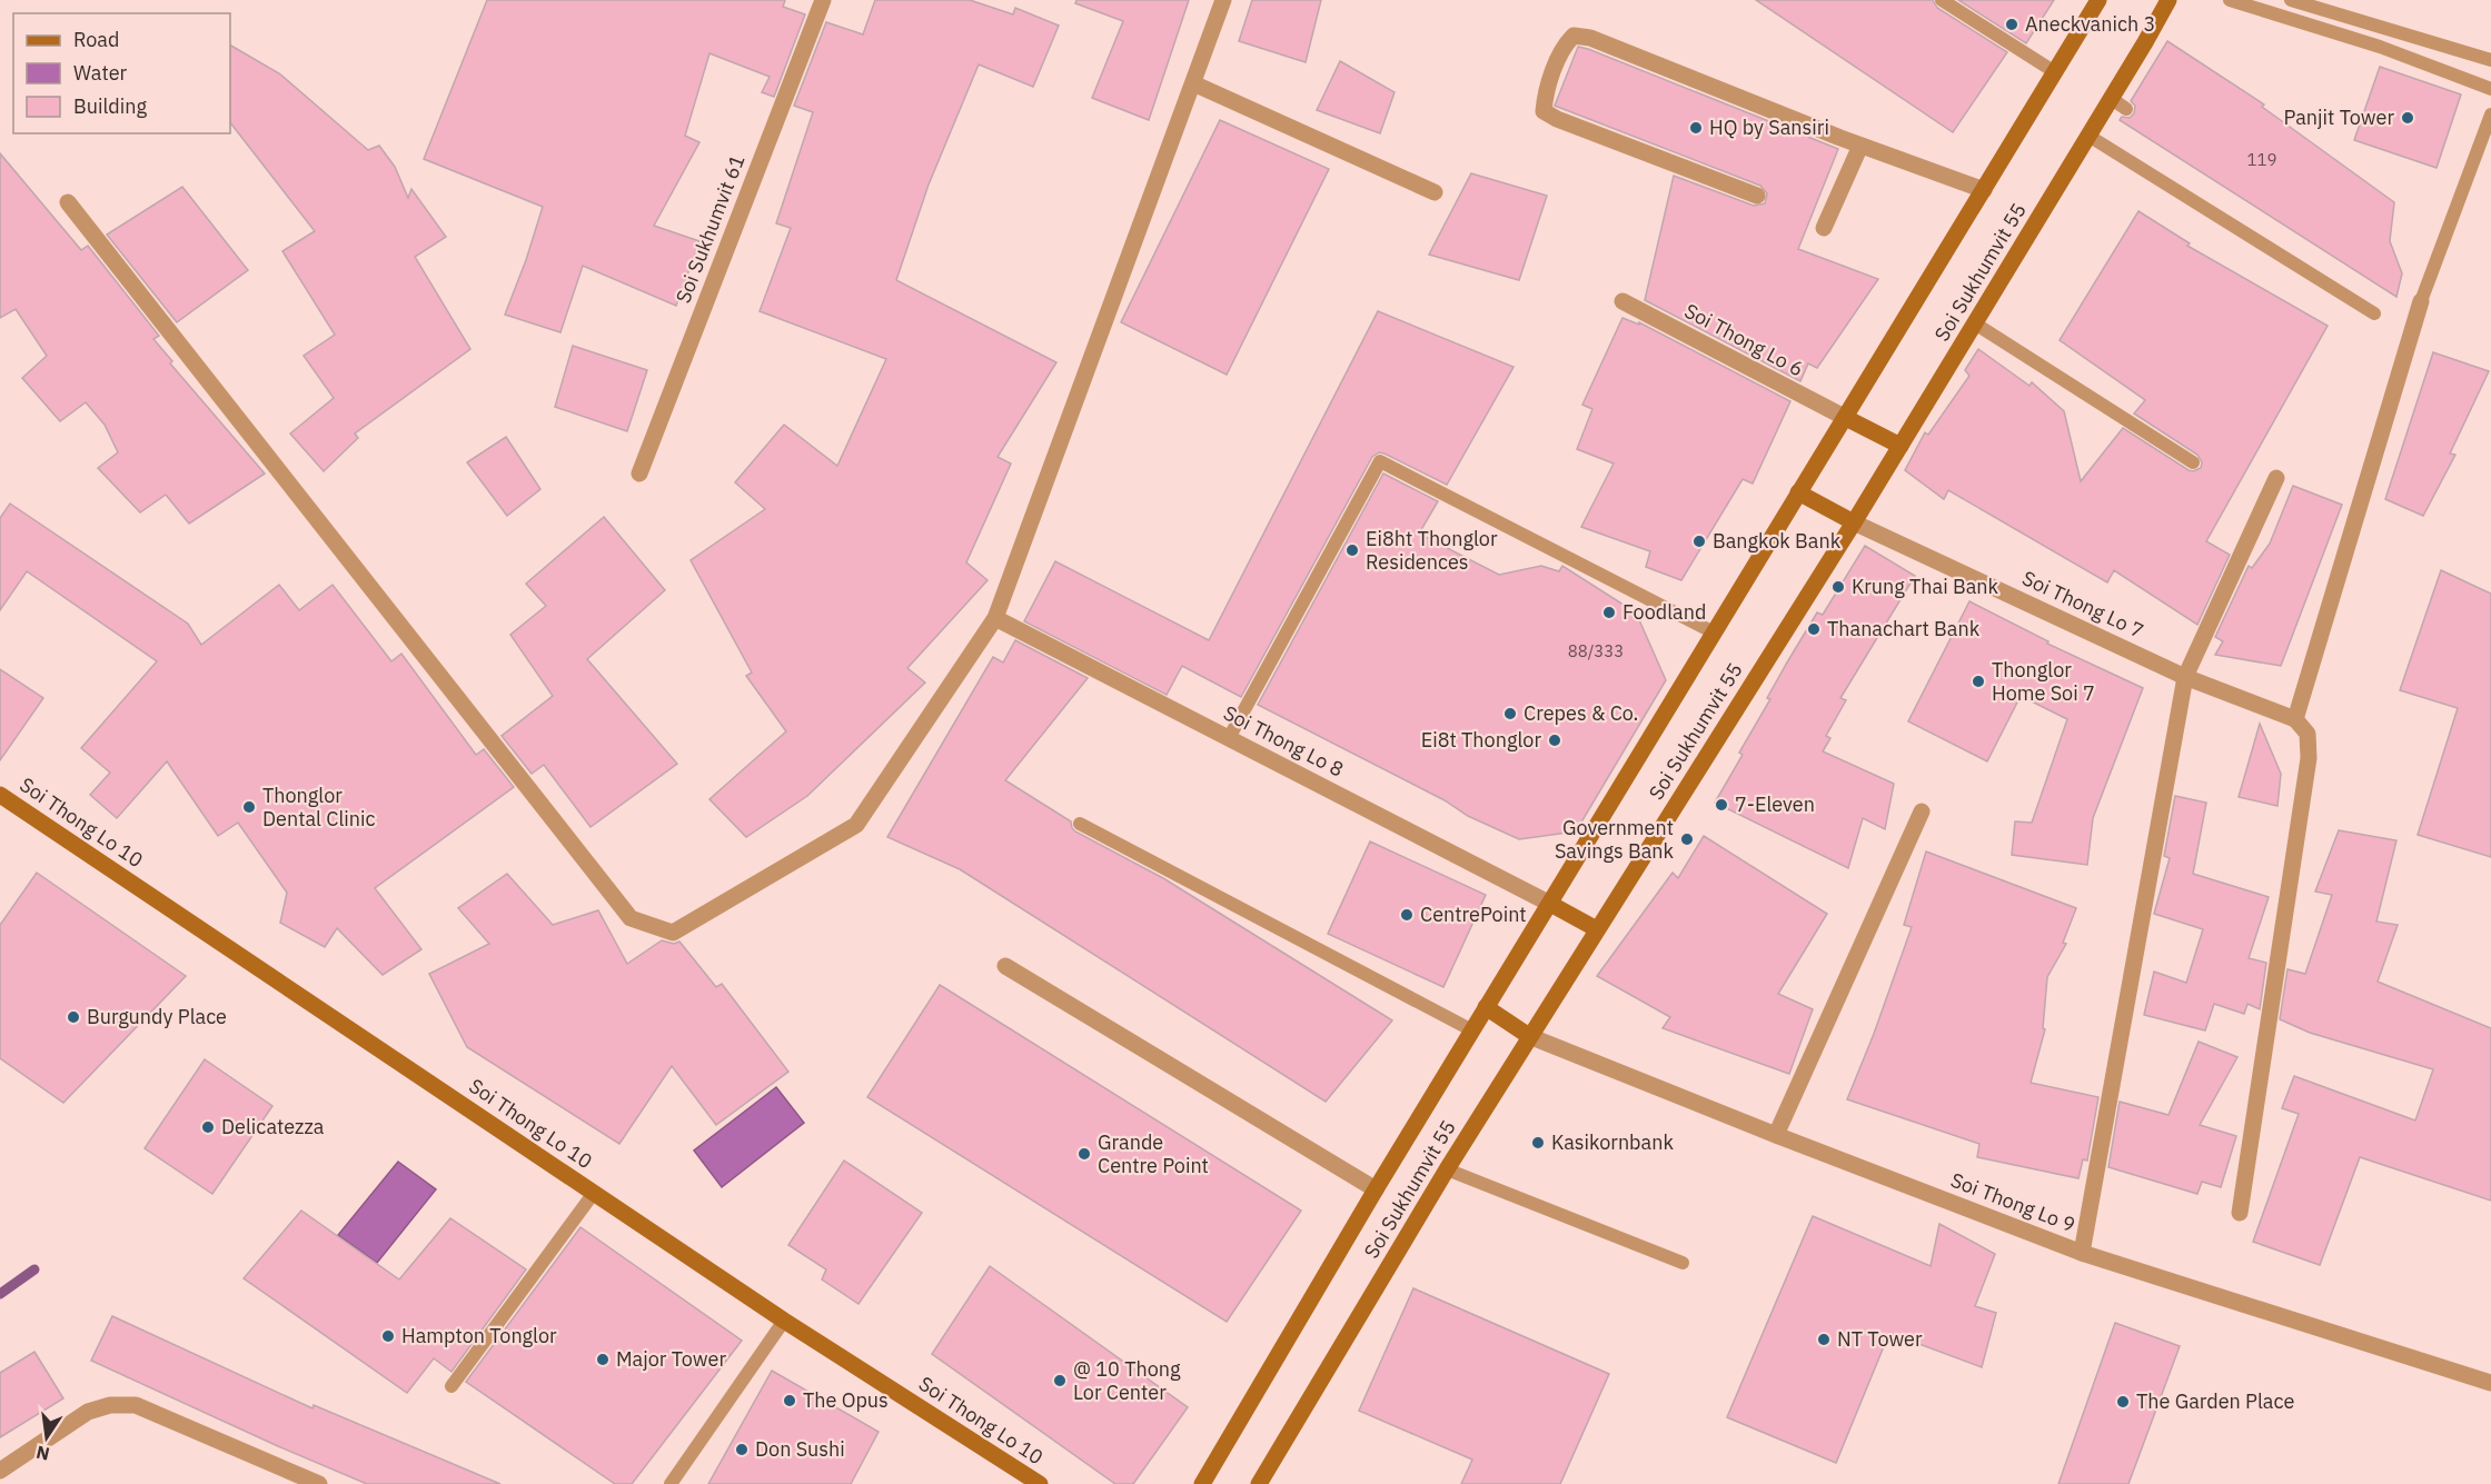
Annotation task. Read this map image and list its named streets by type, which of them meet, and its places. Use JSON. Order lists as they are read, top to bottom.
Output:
{
  "streets": {
    "main road": ["Soi Sukhumvit 55", "Soi Thong Lo 10"],
    "street": [
      "Soi Sukhumvit 61",
      "Soi Thong Lo 6",
      "Soi Thong Lo 7",
      "Soi Thong Lo 8",
      "Soi Thong Lo 9"
    ]
  },
  "crossings": [
    ["Soi Sukhumvit 55", "Soi Thong Lo 6"],
    ["Soi Sukhumvit 55", "Soi Thong Lo 7"],
    ["Soi Sukhumvit 55", "Soi Thong Lo 8"],
    ["Soi Sukhumvit 55", "Soi Thong Lo 9"]
  ],
  "places": [
    "Aneckvanich 3",
    "Panjit Tower",
    "HQ by Sansiri",
    "Bangkok Bank",
    "Ei8ht Thonglor Residences",
    "Krung Thai Bank",
    "Foodland",
    "Thanachart Bank",
    "Thonglor Home Soi 7",
    "Crepes & Co.",
    "Ei8t Thonglor",
    "7-Eleven",
    "Thonglor Dental Clinic",
    "Government Savings Bank",
    "CentrePoint",
    "Burgundy Place",
    "Delicatezza",
    "Kasikornbank",
    "Grande Centre Point",
    "Hampton Tonglor",
    "NT Tower",
    "Major Tower",
    "@ 10 Thong Lor Center",
    "The Opus",
    "The Garden Place",
    "Don Sushi"
  ],
  "house_numbers": ["119", "88/333"],
  "legend": ["Road", "Water", "Building"],
  "north": "bottom"
}
